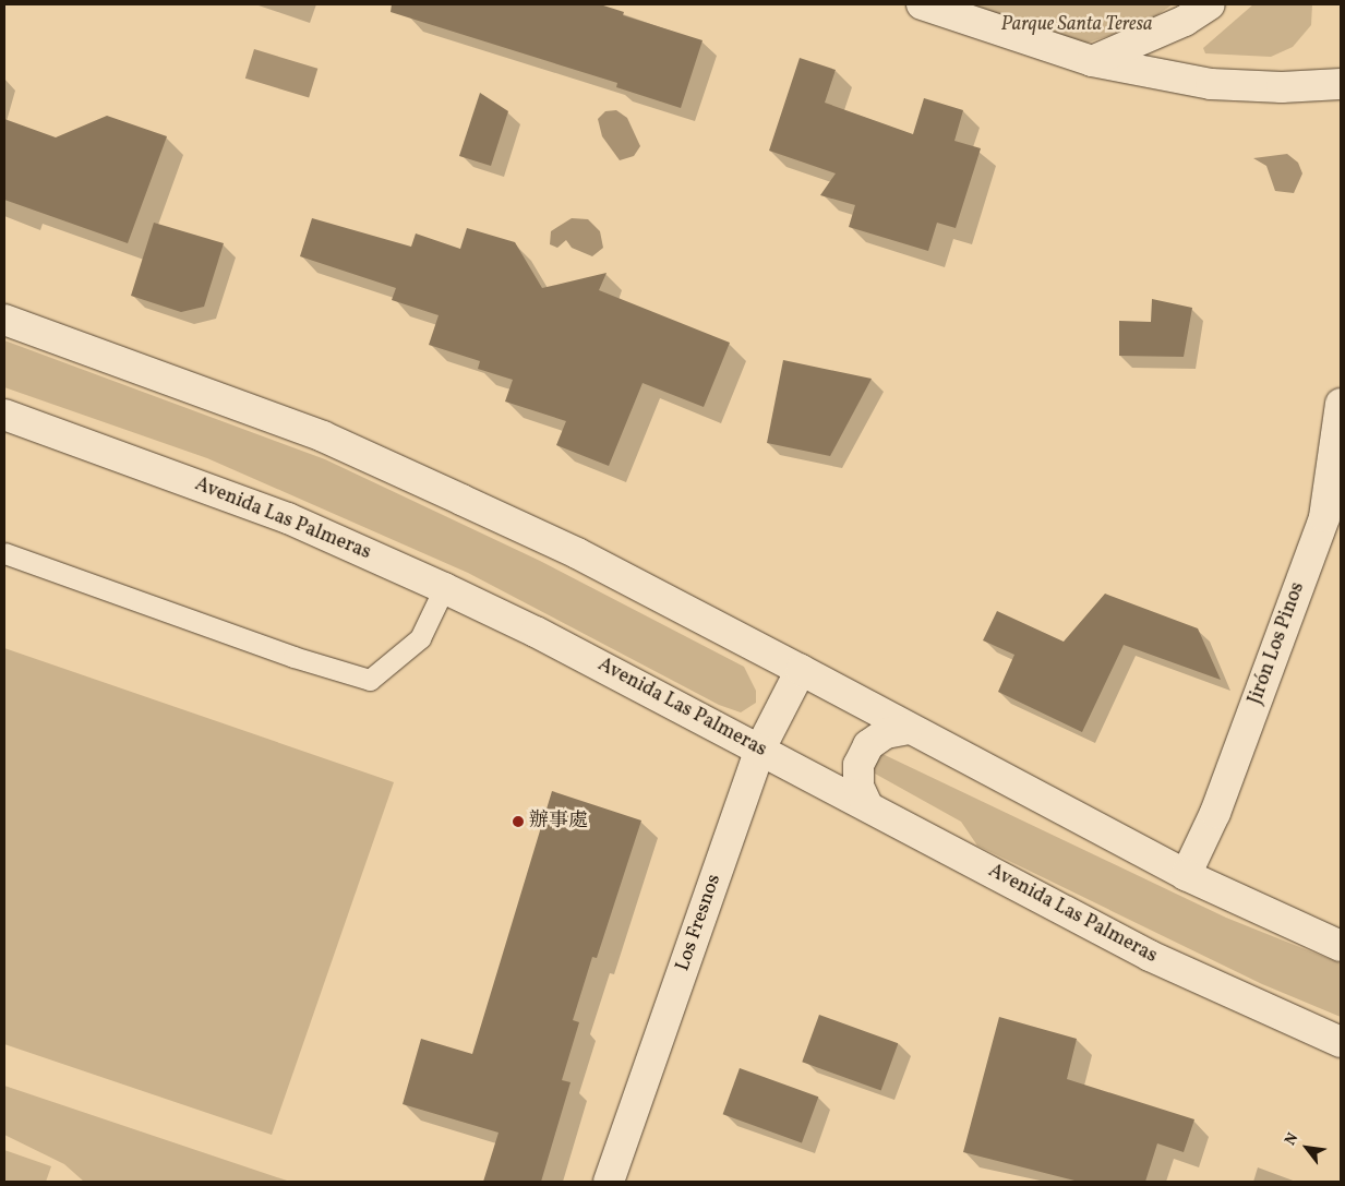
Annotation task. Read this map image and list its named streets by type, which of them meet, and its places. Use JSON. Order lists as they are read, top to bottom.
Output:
{
  "streets": {
    "main road": ["Avenida Las Palmeras", "Jirón Los Pinos", "Los Fresnos"]
  },
  "crossings": [
    ["Avenida Las Palmeras", "Los Fresnos"]
  ],
  "parks": ["Parque Santa Teresa"],
  "places": ["辦事處"],
  "north": "top left"
}
